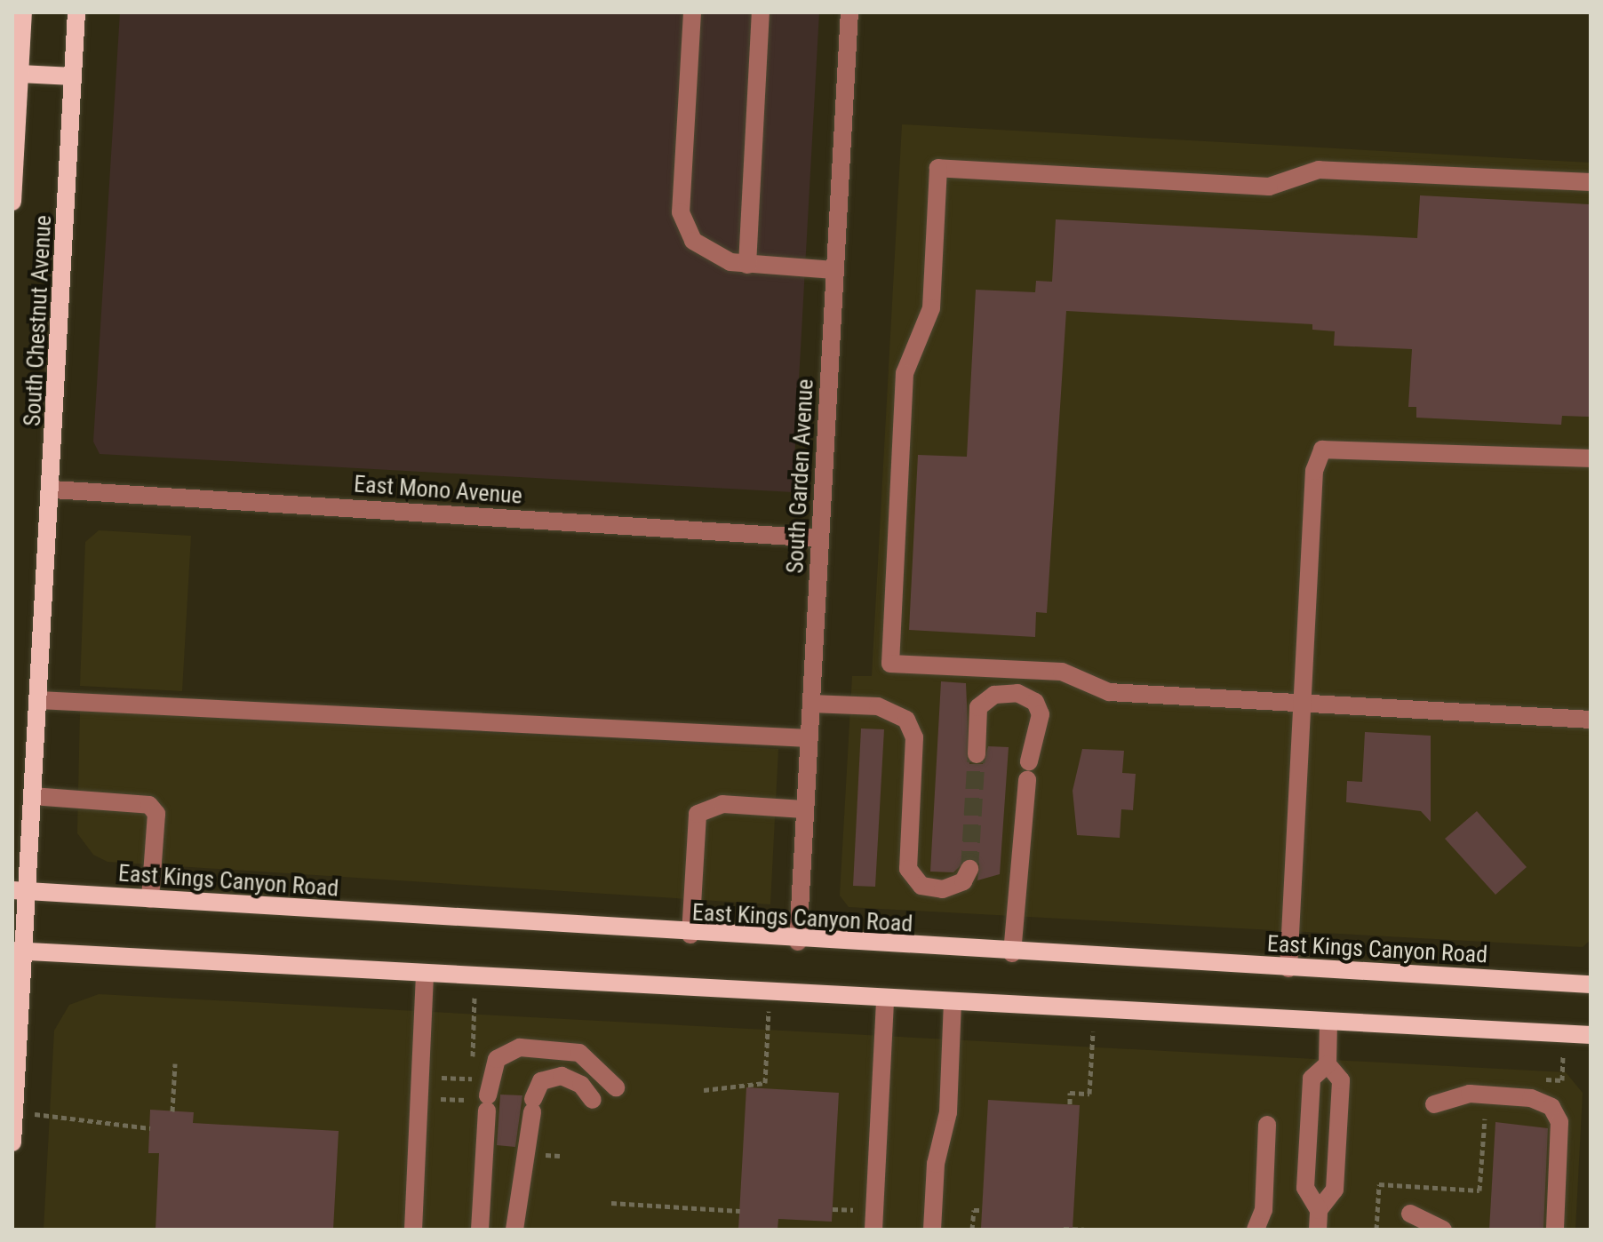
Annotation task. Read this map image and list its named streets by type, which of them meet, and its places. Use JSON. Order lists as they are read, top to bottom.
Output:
{
  "streets": {
    "main road": ["South Chestnut Avenue", "East Kings Canyon Road"],
    "street": ["South Garden Avenue", "East Mono Avenue"]
  },
  "crossings": [
    ["South Chestnut Avenue", "East Mono Avenue"],
    ["South Chestnut Avenue", "East Kings Canyon Road"],
    ["South Garden Avenue", "East Mono Avenue"],
    ["South Garden Avenue", "East Kings Canyon Road"]
  ]
}
